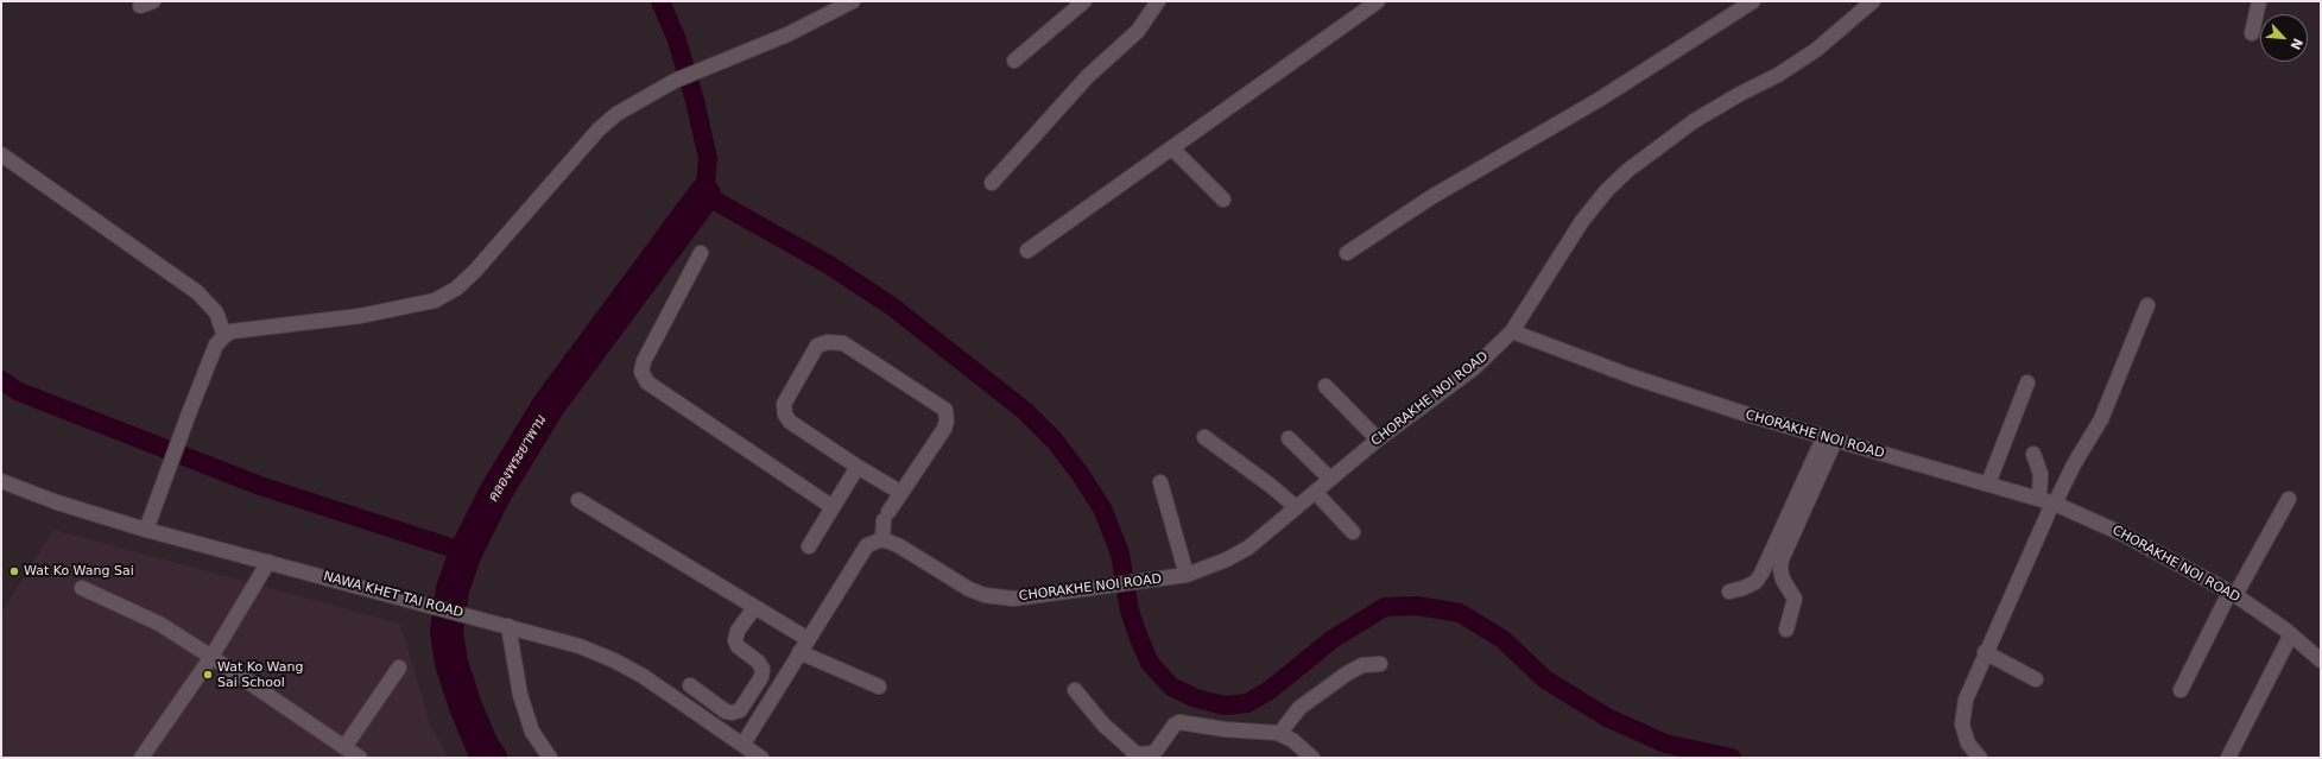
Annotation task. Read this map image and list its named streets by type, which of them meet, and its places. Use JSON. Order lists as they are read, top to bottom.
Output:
{
  "streets": {
    "street": ["CHORAKHE NOI ROAD", "NAWA KHET TAI ROAD"]
  },
  "water": ["คลองพระยาพาน"],
  "places": ["Wat Ko Wang Sai", "Wat Ko Wang Sai School"],
  "north": "bottom right"
}
